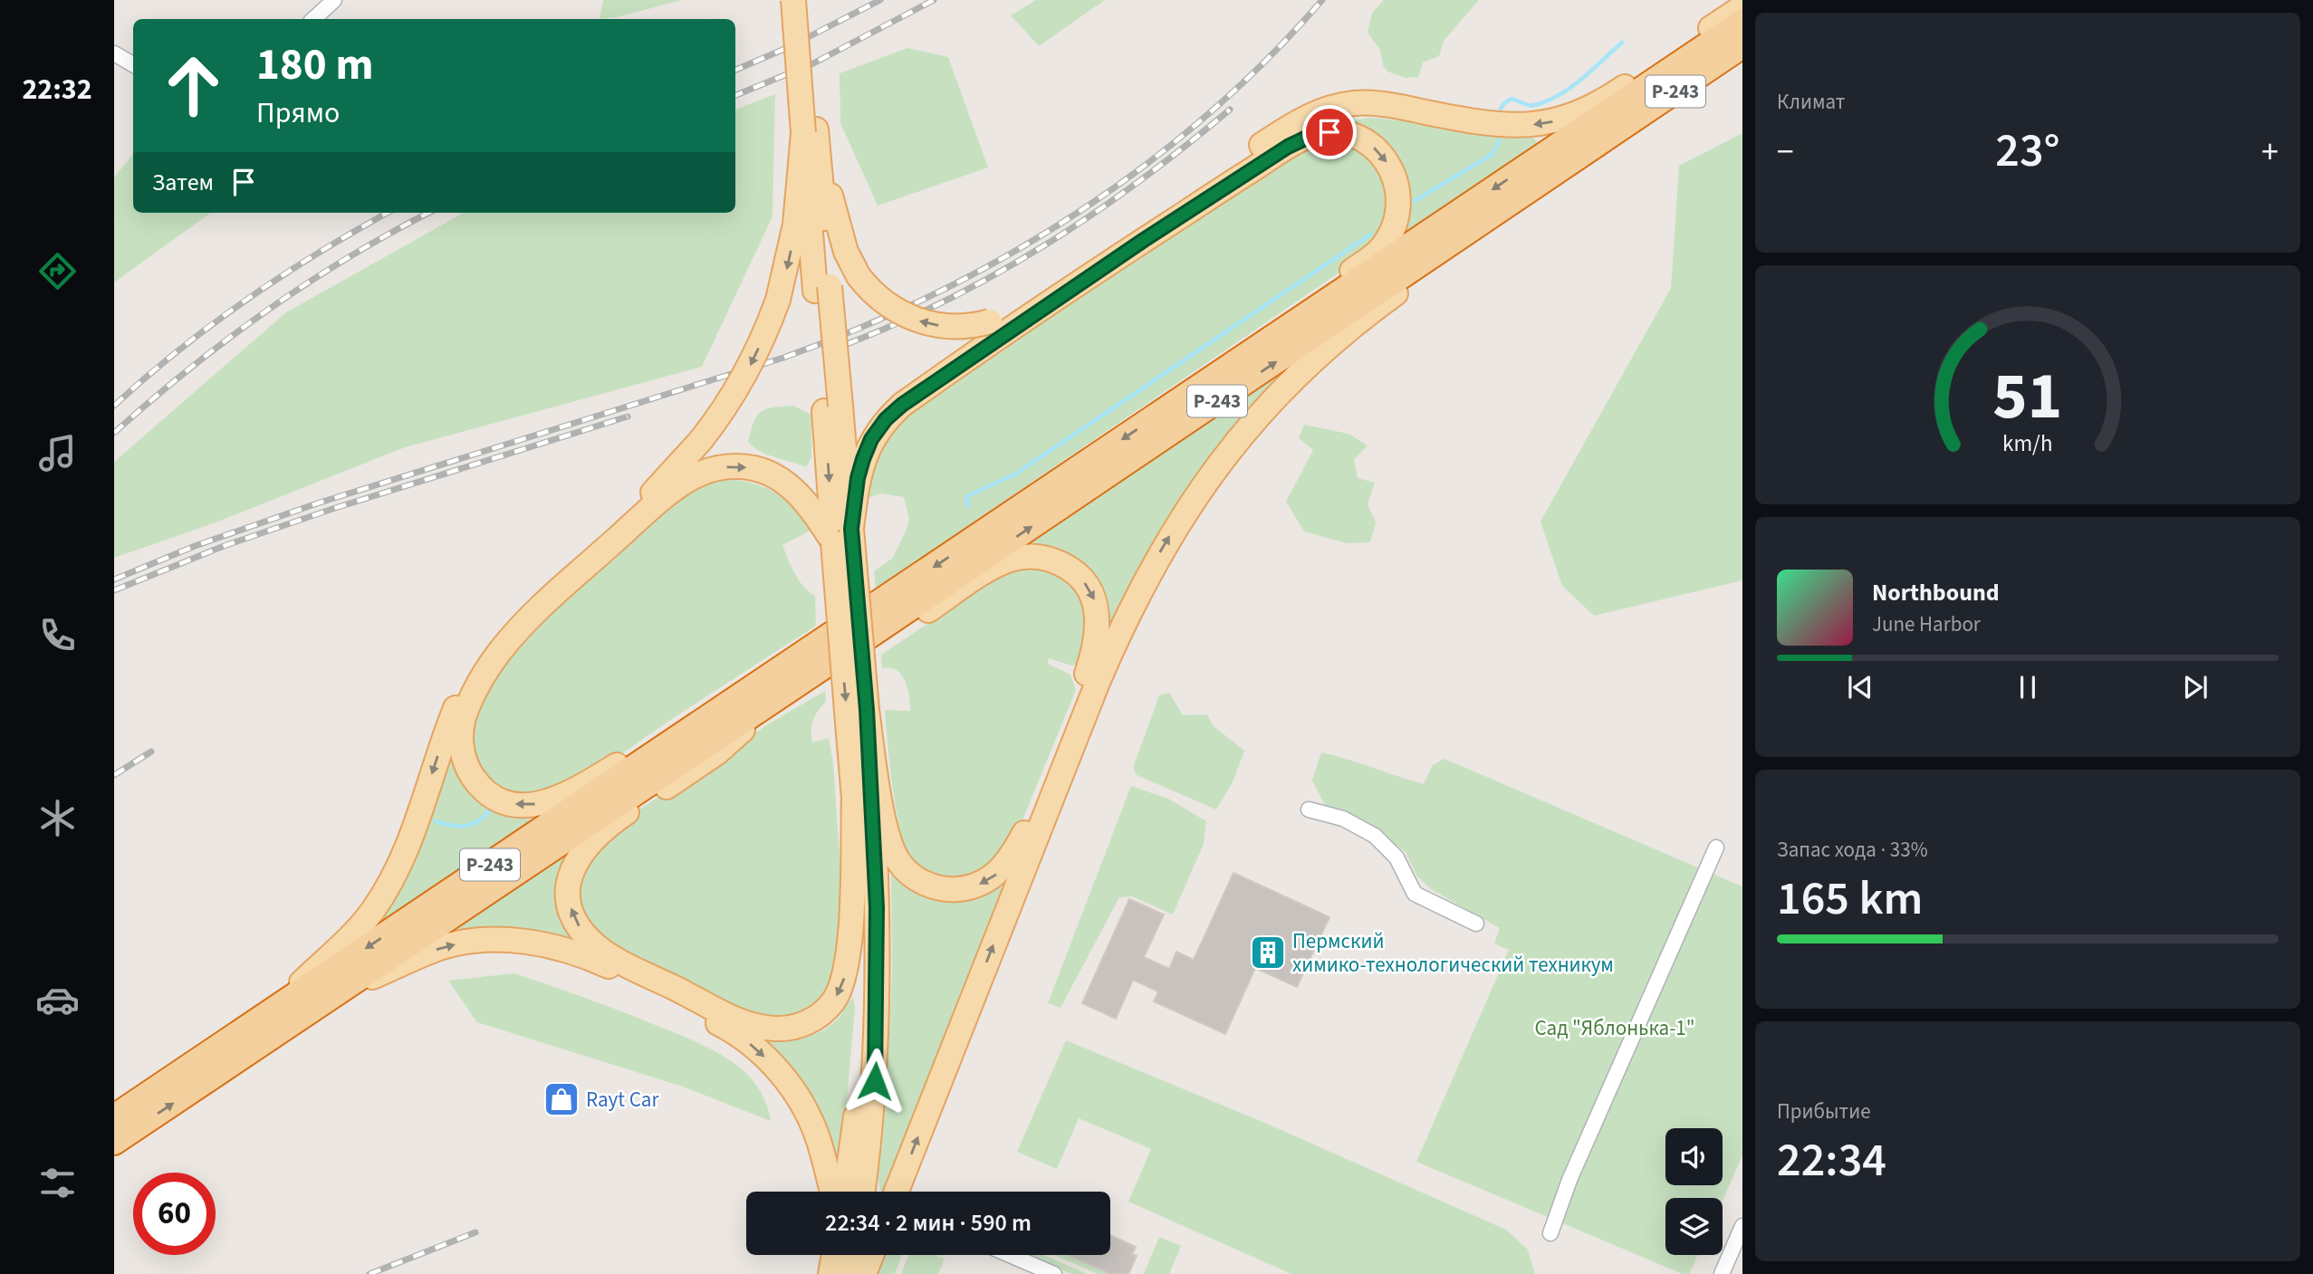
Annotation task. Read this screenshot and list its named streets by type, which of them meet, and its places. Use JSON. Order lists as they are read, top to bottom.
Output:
{
  "streets": {
    "highway": ["Р-243"]
  },
  "parks": ["Сад \"Яблонька-1\""],
  "places": {
    "building": ["Пермский химико-технологический техникум"],
    "shop": ["Rayt Car"]
  },
  "page": {
    "tabs": "22:32",
    "tile": [
      "Климат",
      ["Запас хода · 33%", "165 km"],
      ["Прибытие", "22:34"]
    ],
    "turn": ["180 m", "Прямо"],
    "heat": ["−", "23°", "+"],
    "then": "Затем",
    "song": ["Northbound", "June Harbor"],
    "limit": "60",
    "trip": "22:34 · 2 мин · 590 m",
    "gauge": ["51", "km/h"]
  }
}
